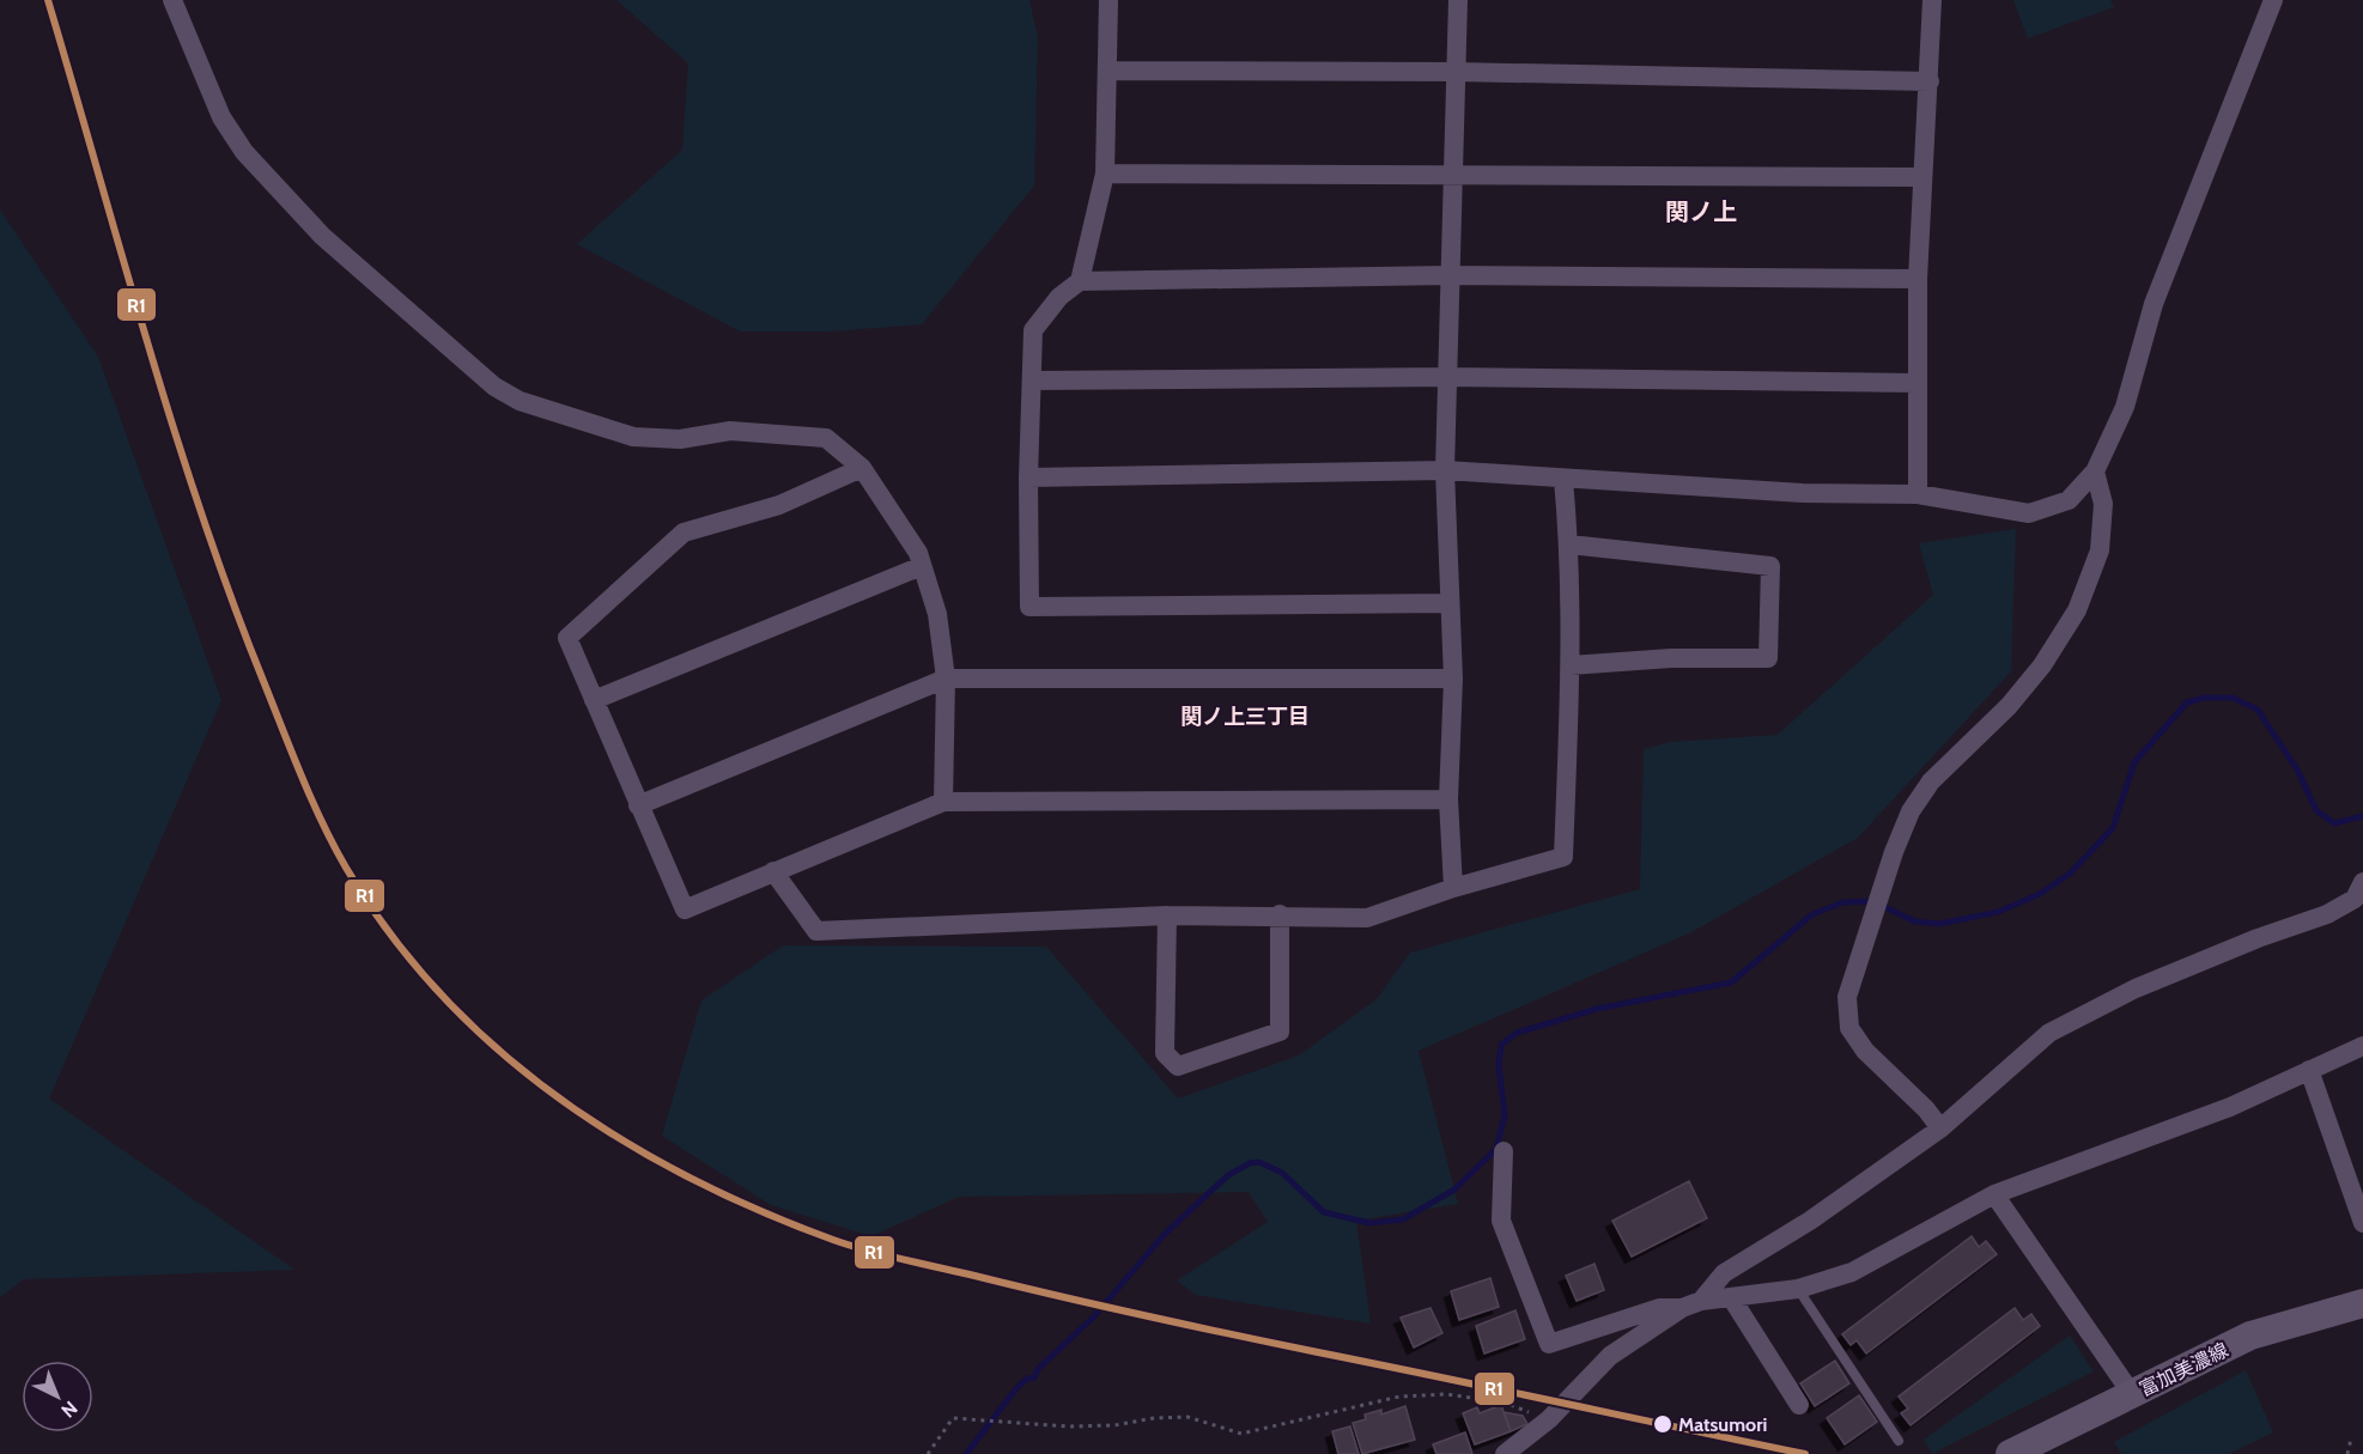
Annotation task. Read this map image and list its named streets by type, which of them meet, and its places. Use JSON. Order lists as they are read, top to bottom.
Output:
{
  "streets": {
    "main road": ["富加美濃線"]
  },
  "districts": ["関ノ上", "関ノ上三丁目"],
  "places": ["Matsumori"],
  "lines": ["transit line R1"],
  "north": "bottom right"
}
